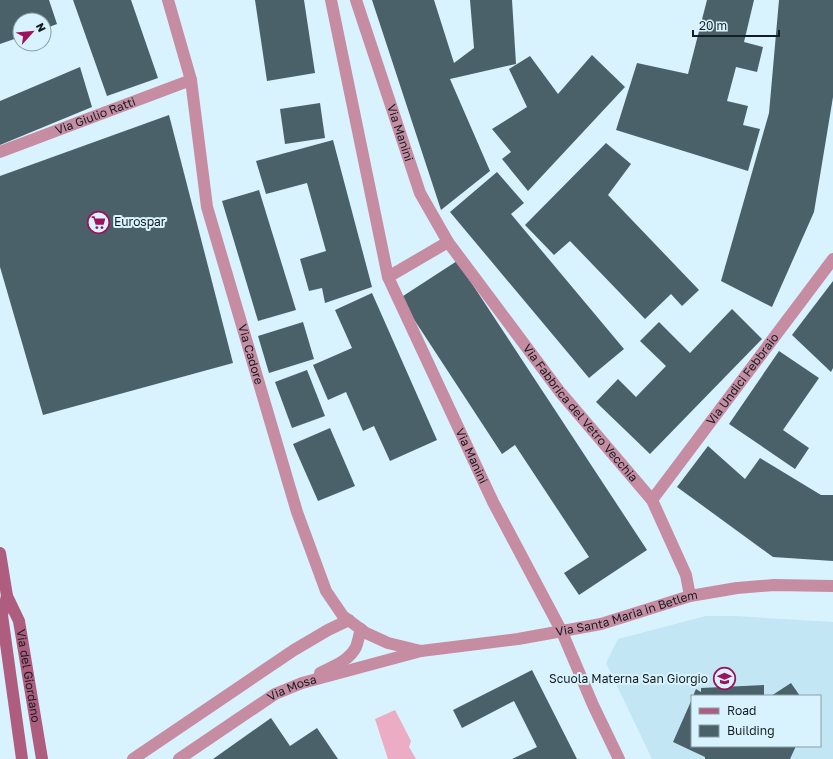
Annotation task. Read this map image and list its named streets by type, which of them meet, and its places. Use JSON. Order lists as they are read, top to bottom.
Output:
{
  "streets": {
    "street": [
      "Via Giulio Ratti",
      "Via Manini",
      "Via Cadore",
      "Via Undici Febbraio",
      "Via Fabbrica del Vetro Vecchia",
      "Via Santa Maria in Betlem",
      "Via del Giordano",
      "Via Mosa"
    ]
  },
  "crossings": [
    ["Via Giulio Ratti", "Via Cadore"],
    ["Via Manini", "Via Fabbrica del Vetro Vecchia"],
    ["Via Manini", "Via Santa Maria in Betlem"],
    ["Via Cadore", "Via Santa Maria in Betlem"],
    ["Via Cadore", "Via Mosa"],
    ["Via Undici Febbraio", "Via Fabbrica del Vetro Vecchia"],
    ["Via Fabbrica del Vetro Vecchia", "Via Santa Maria in Betlem"],
    ["Via Santa Maria in Betlem", "Via Mosa"]
  ],
  "places": {
    "supermarket": ["Eurospar"],
    "school or university": ["Scuola Materna San Giorgio"]
  },
  "legend": ["Road", "Building"],
  "scale_bar": "20 m",
  "north": "top right"
}
